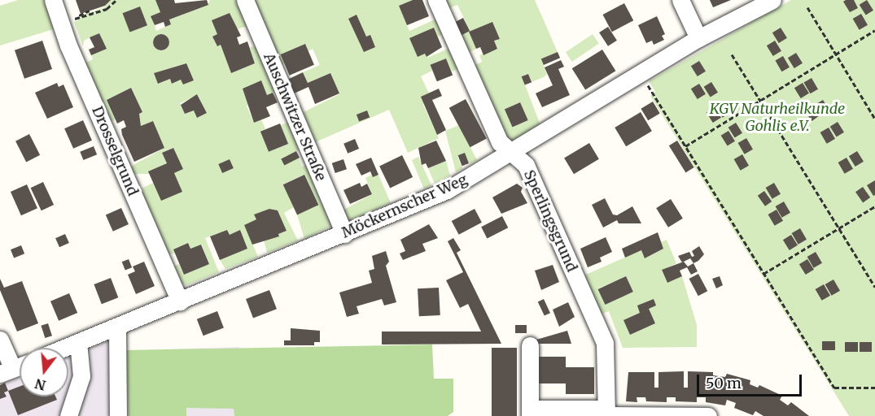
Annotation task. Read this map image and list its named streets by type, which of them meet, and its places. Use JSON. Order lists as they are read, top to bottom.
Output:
{
  "streets": {
    "street": [
      "Auschwitzer Straße",
      "Drosselgrund",
      "Möckernscher Weg",
      "Sperlingsgrund"
    ]
  },
  "crossings": [
    ["Auschwitzer Straße", "Möckernscher Weg"],
    ["Drosselgrund", "Möckernscher Weg"],
    ["Möckernscher Weg", "Sperlingsgrund"]
  ],
  "parks": ["KGV Naturheilkunde Gohlis e.V."],
  "scale_bar": "50 m",
  "north": "bottom"
}
